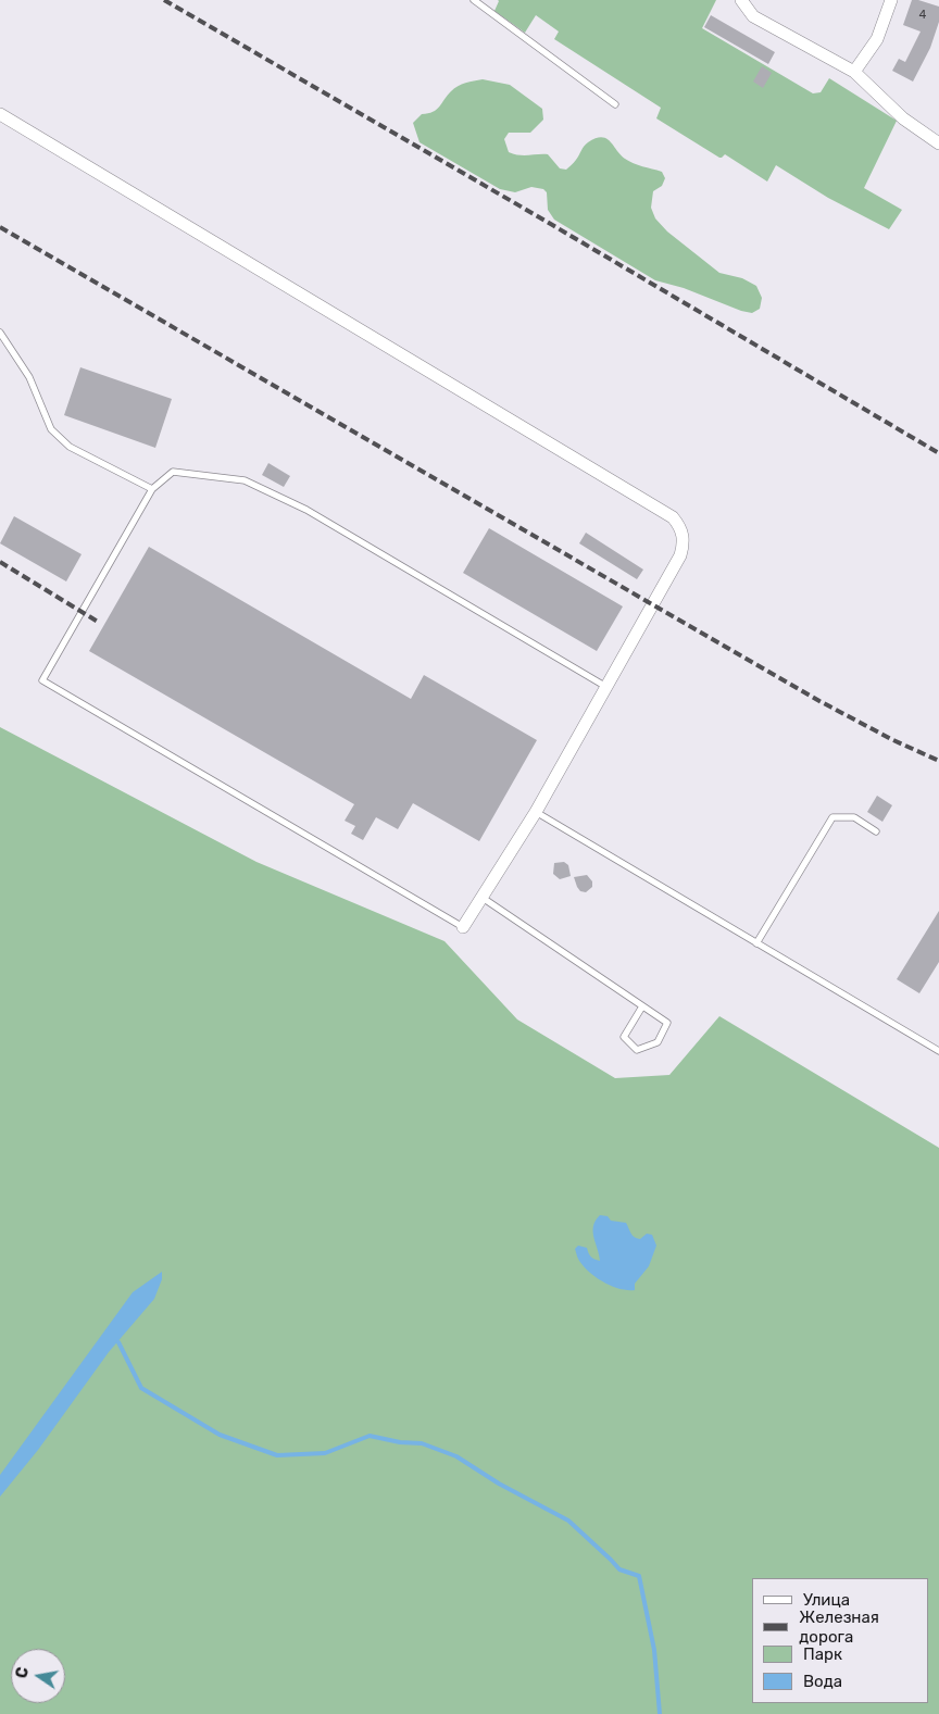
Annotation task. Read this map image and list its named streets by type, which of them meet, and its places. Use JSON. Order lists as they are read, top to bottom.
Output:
{
  "house_numbers": ["4"],
  "legend": [
    "Улица",
    "Железная дорога",
    "Парк",
    "Вода"
  ],
  "north": "left"
}
